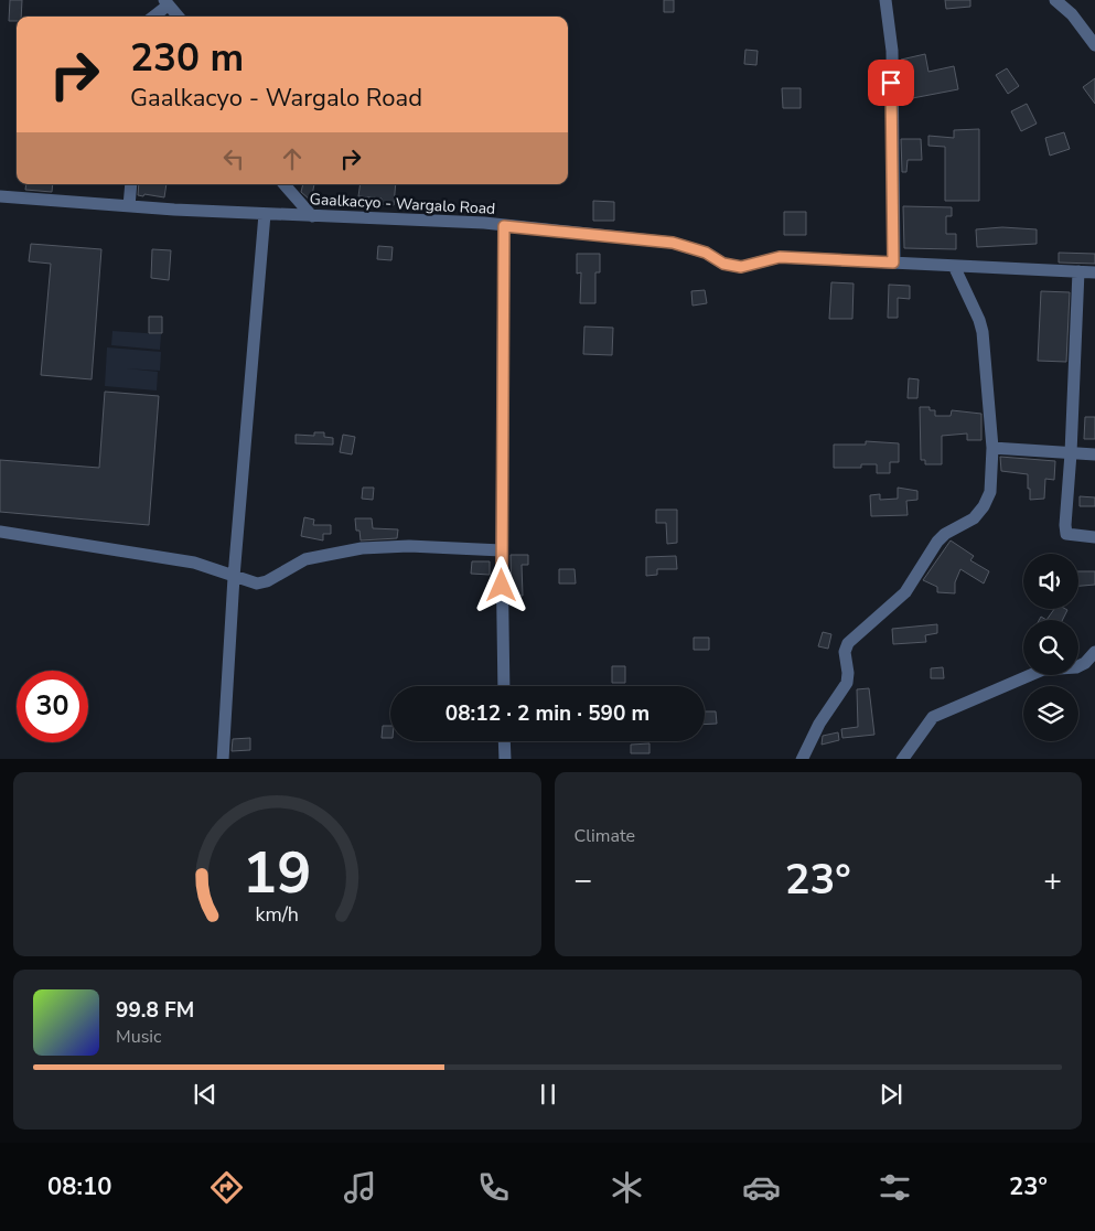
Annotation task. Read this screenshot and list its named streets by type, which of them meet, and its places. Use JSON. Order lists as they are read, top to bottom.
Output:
{
  "streets": {
    "street": ["Gaalkacyo - Wargalo Road"]
  },
  "page": {
    "turn": ["230 m", "Gaalkacyo - Wargalo Road"],
    "limit": "30",
    "trip": "08:12 · 2 min · 590 m",
    "tile": "Climate",
    "heat": ["−", "23°", "+"],
    "song": ["99.8 FM", "Music"],
    "tabs": ["08:10", "23°"],
    "gauge": ["19", "km/h"]
  }
}
